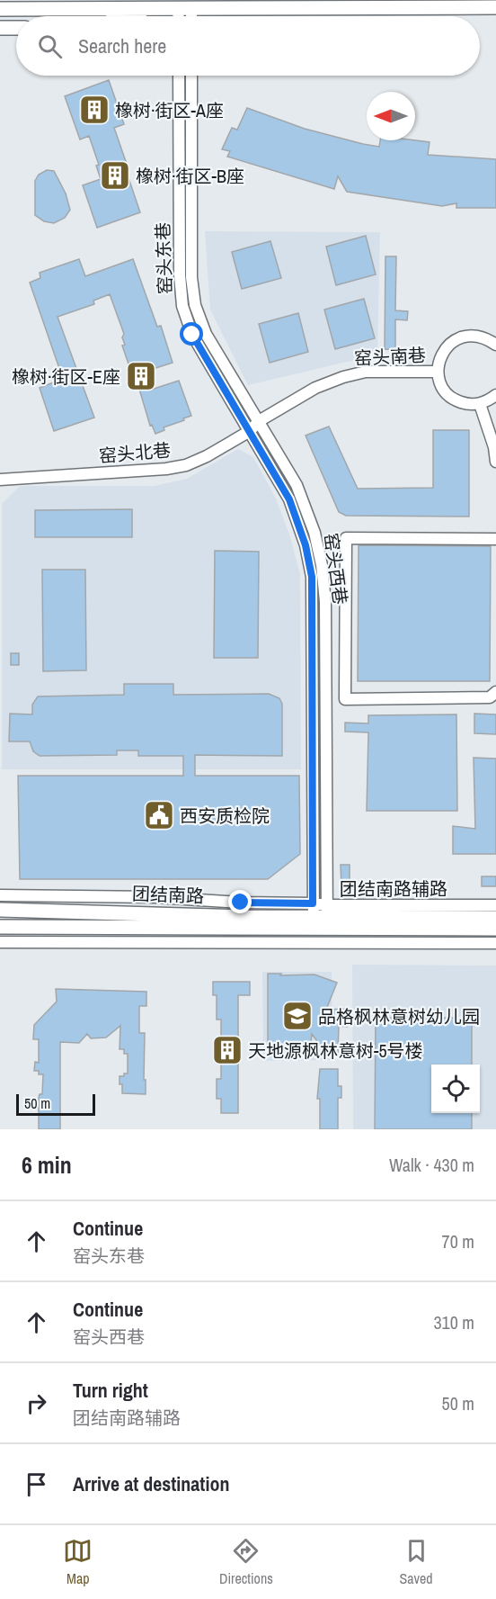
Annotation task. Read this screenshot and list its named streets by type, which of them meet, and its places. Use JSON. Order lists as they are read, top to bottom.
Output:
{
  "streets": {
    "main road": ["团结南路"],
    "street": [
      "窑头东巷",
      "窑头南巷",
      "窑头北巷",
      "窑头西巷",
      "团结南路辅路"
    ]
  },
  "crossings": [
    ["窑头东巷", "窑头南巷"],
    ["窑头东巷", "窑头北巷"],
    ["窑头东巷", "窑头西巷"],
    ["窑头南巷", "窑头北巷"],
    ["窑头南巷", "窑头西巷"],
    ["窑头北巷", "窑头西巷"],
    ["窑头西巷", "团结南路辅路"],
    ["窑头西巷", "团结南路"],
    ["团结南路辅路", "团结南路"]
  ],
  "places": {
    "building": [
      "橡树·街区-A座",
      "橡树·街区-B座",
      "橡树·街区-E座",
      "天地源枫林意树-5号楼"
    ],
    "public building": ["西安质检院"],
    "school or university": ["品格枫林意树幼儿园"]
  },
  "scale_bar": "50 m",
  "north": "left",
  "page": {
    "search": "Search here",
    "scale": "50 m",
    "heading": ["6 min", "Walk · 430 m"],
    "list": [
      ["Continue", "窑头东巷", "70 m"],
      ["Continue", "窑头西巷", "310 m"],
      ["Turn right", "团结南路辅路", "50 m"],
      "Arrive at destination"
    ],
    "nav": ["Map", "Directions", "Saved"]
  }
}
